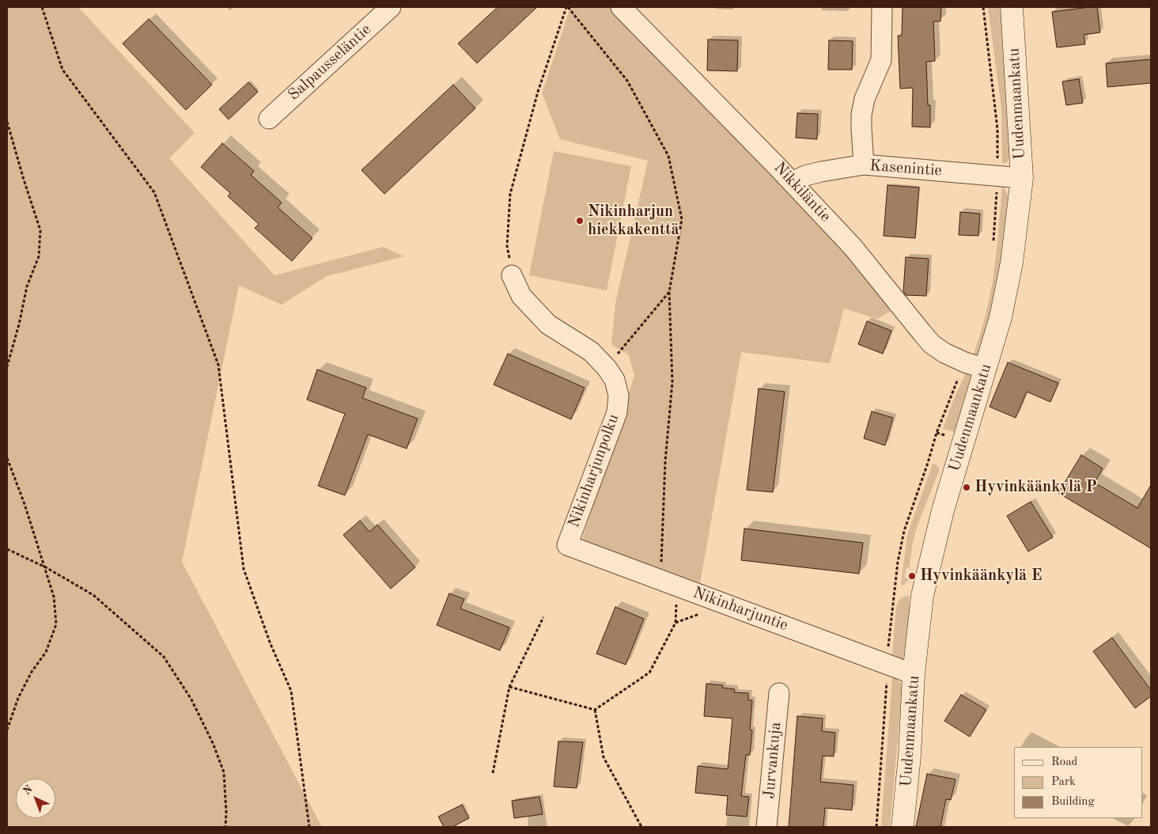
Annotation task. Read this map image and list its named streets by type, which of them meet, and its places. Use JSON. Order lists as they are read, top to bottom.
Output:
{
  "streets": {
    "main road": ["Uudenmaankatu"],
    "street": [
      "Salpausseläntie",
      "Kasenintie",
      "Nikkiläntie",
      "Nikinharjunpolku",
      "Nikinharjuntie",
      "Jurvankuja"
    ]
  },
  "crossings": [
    ["Uudenmaankatu", "Kasenintie"],
    ["Uudenmaankatu", "Nikkiläntie"],
    ["Uudenmaankatu", "Nikinharjuntie"],
    ["Kasenintie", "Nikkiläntie"],
    ["Nikinharjunpolku", "Nikinharjuntie"]
  ],
  "places": ["Nikinharjun hiekkakenttä", "Hyvinkäänkylä P", "Hyvinkäänkylä E"],
  "legend": ["Road", "Park", "Building"],
  "north": "top left"
}
